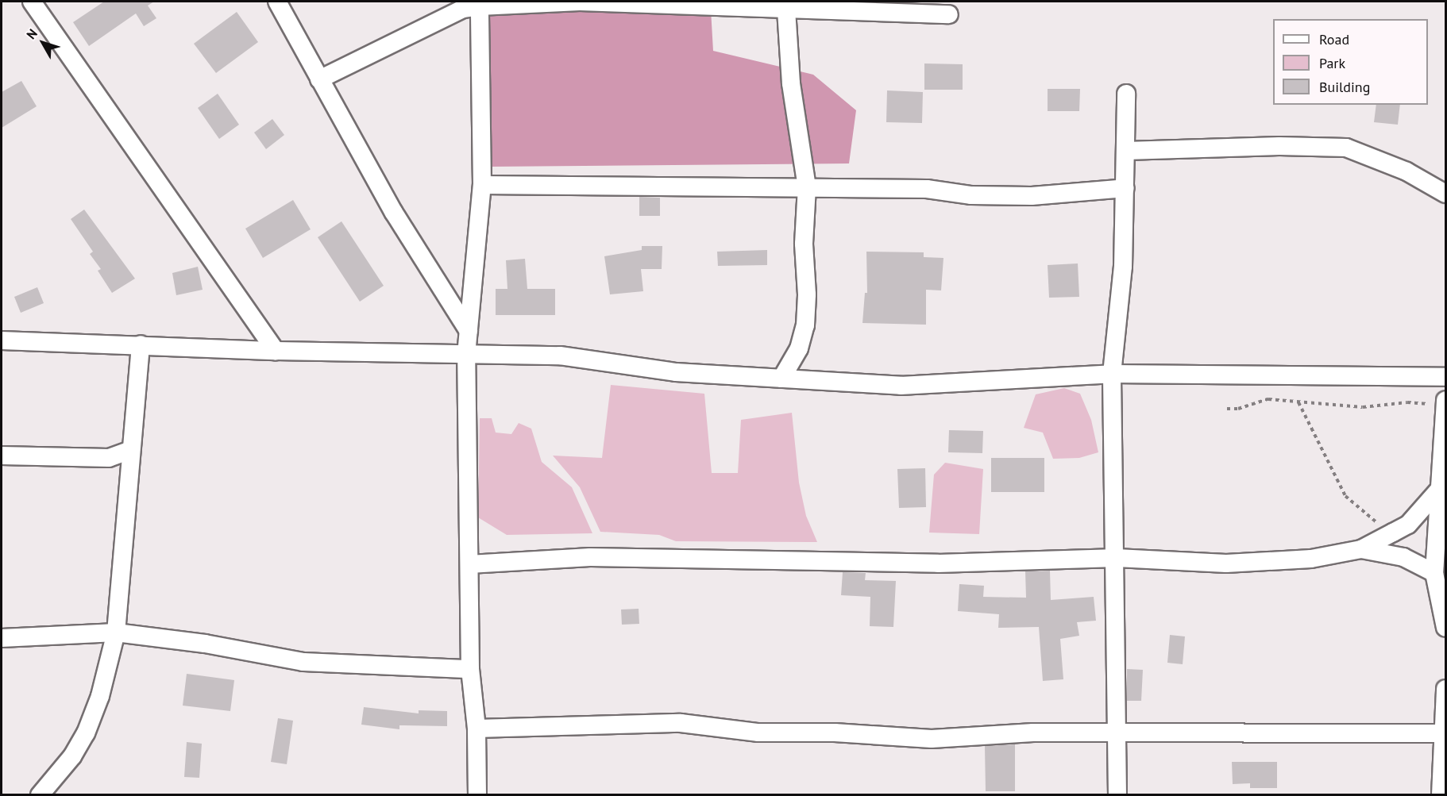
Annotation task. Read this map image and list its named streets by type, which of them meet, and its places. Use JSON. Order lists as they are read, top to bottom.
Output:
{
  "legend": ["Road", "Park", "Building"],
  "north": "top left"
}
